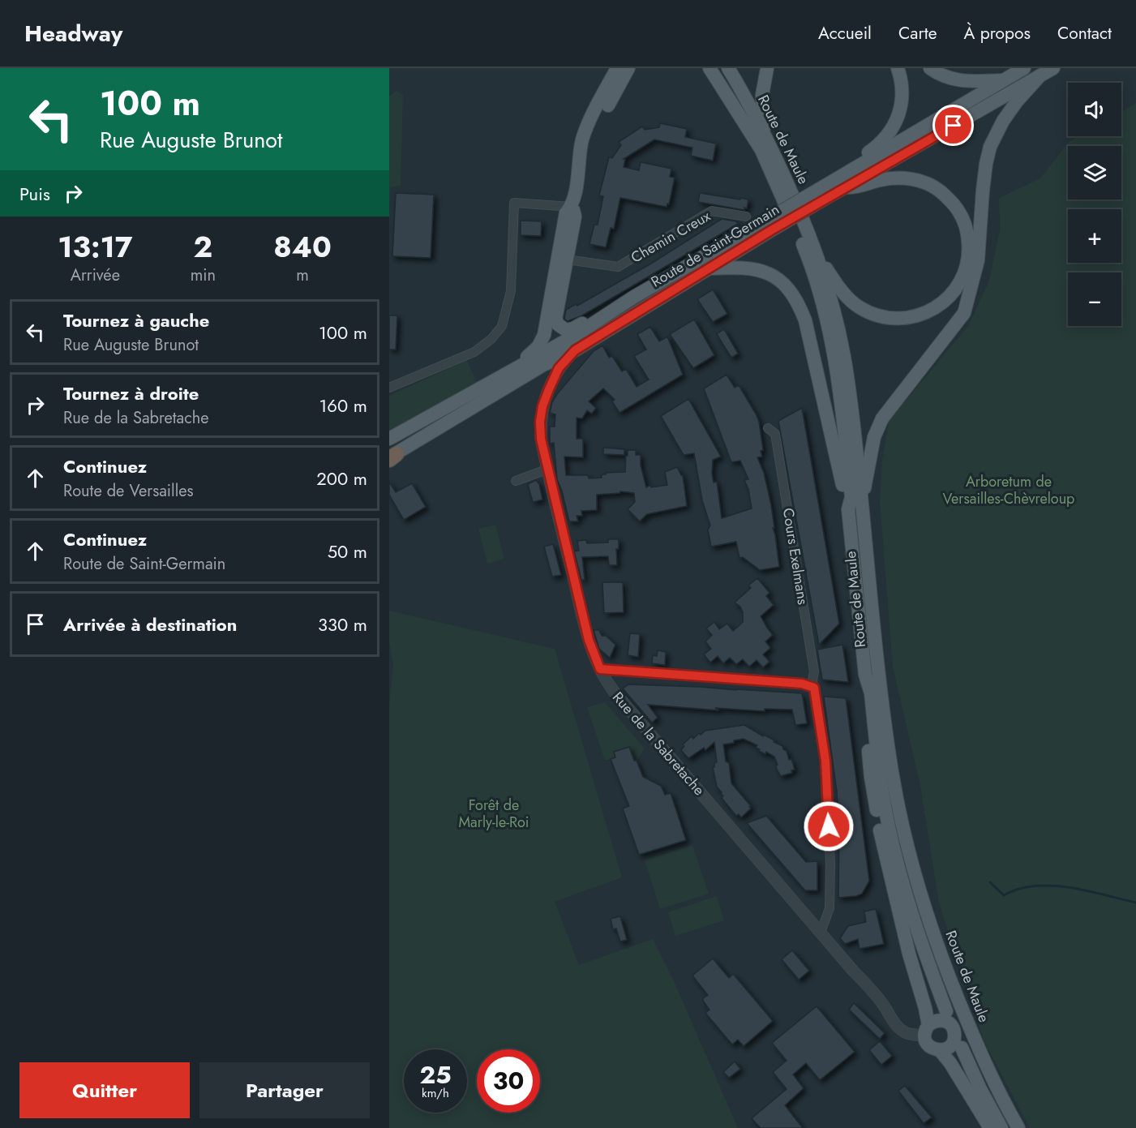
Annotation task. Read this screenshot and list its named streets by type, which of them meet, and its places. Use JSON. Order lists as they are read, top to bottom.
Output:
{
  "streets": {
    "main road": ["Route de Maule", "Route de Saint-Germain"],
    "street": ["Chemin Creux", "Cours Exelmans", "Rue de la Sabretache"]
  },
  "crossings": [
    ["Route de Saint-Germain", "Rue de la Sabretache"],
    ["Cours Exelmans", "Rue de la Sabretache"]
  ],
  "parks": ["Arboretum de Versailles-Chèvreloup", "Forêt de Marly-le-Roi"],
  "page": {
    "header": "Headway",
    "nav": [
      "Accueil",
      "Carte",
      "À propos",
      "Contact"
    ],
    "turn": ["100 m", "Rue Auguste Brunot"],
    "map_buttons": ["+", "−"],
    "then": "Puis",
    "eta": [
      "13:17",
      "Arrivée",
      "2",
      "min",
      "840",
      "m"
    ],
    "list": [
      {
        "name": "Tournez à gauche",
        "note": "Rue Auguste Brunot",
        "value": "100 m"
      },
      {
        "name": "Tournez à droite",
        "note": "Rue de la Sabretache",
        "value": "160 m"
      },
      {
        "name": "Continuez",
        "note": "Route de Versailles",
        "value": "200 m"
      },
      {
        "name": "Continuez",
        "note": "Route de Saint-Germain",
        "value": "50 m"
      },
      {
        "name": "Arrivée à destination",
        "value": "330 m"
      }
    ],
    "speed": "25 km/h",
    "limit": "30",
    "buttons": ["Quitter", "Partager"]
  }
}
